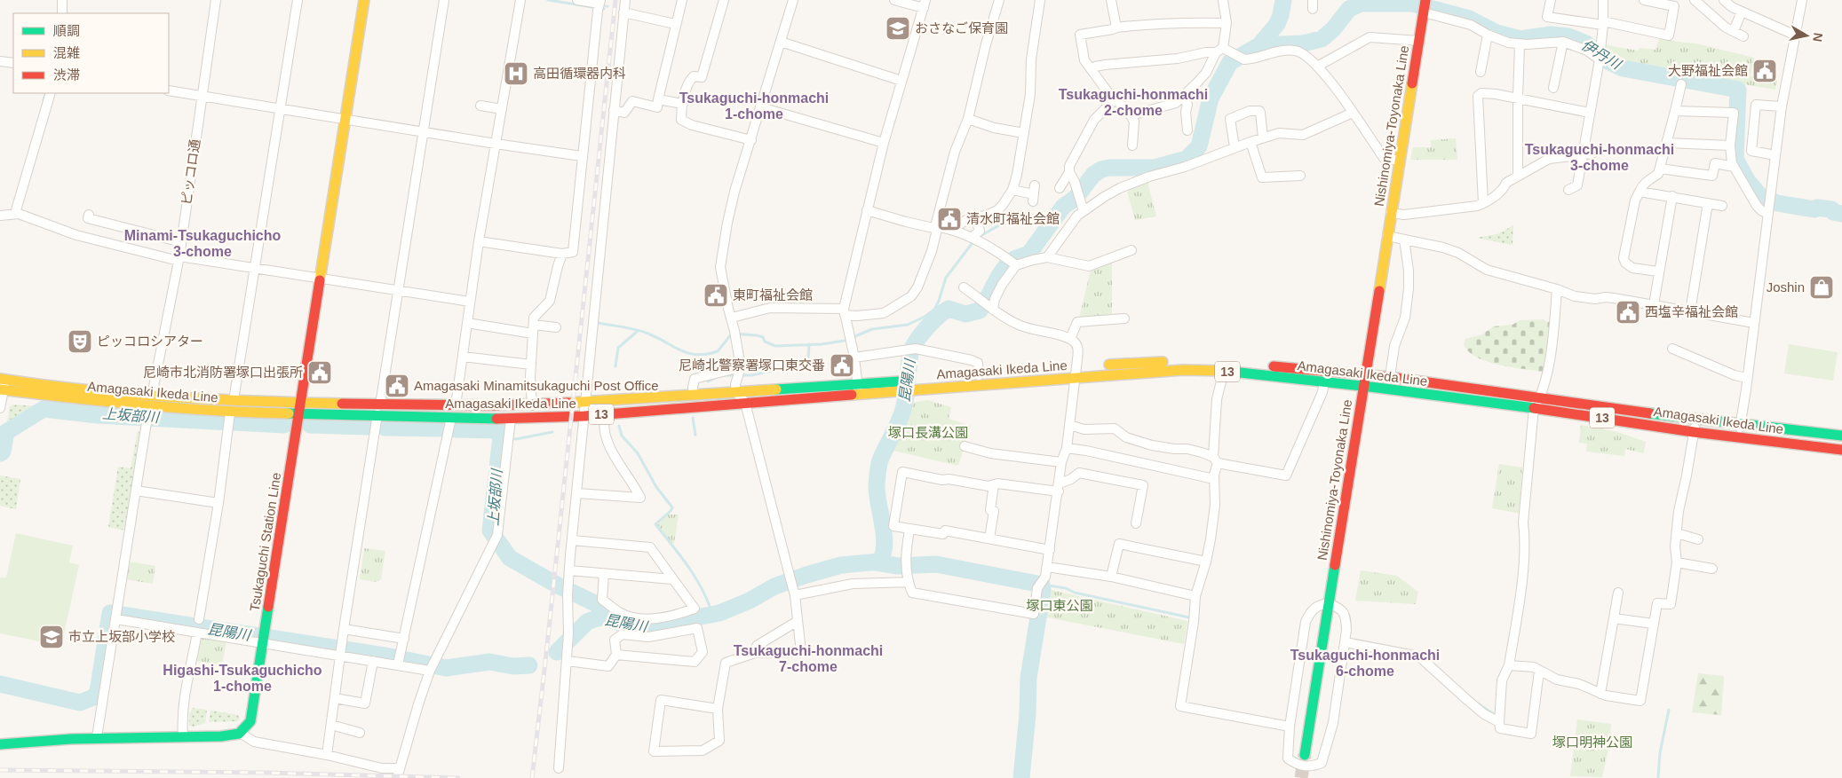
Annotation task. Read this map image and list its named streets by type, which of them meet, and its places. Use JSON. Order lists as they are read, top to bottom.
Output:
{
  "streets": {
    "main road": [
      "Nishinomiya-Toyonaka Line",
      "Amagasaki Ikeda Line",
      "13",
      "Tsukaguchi Station Line"
    ],
    "street": ["ピッコロ通"]
  },
  "crossings": [
    ["Nishinomiya-Toyonaka Line", "Amagasaki Ikeda Line"],
    ["ピッコロ通", "Amagasaki Ikeda Line"],
    ["Amagasaki Ikeda Line", "Tsukaguchi Station Line"]
  ],
  "districts": [
    "Tsukaguchi-honmachi 2-chome",
    "Tsukaguchi-honmachi 1-chome",
    "Tsukaguchi-honmachi 3-chome",
    "Minami-Tsukaguchicho 3-chome",
    "Tsukaguchi-honmachi 7-chome",
    "Tsukaguchi-honmachi 6-chome",
    "Higashi-Tsukaguchicho 1-chome"
  ],
  "water": ["伊丹川", "昆陽川", "上坂部川"],
  "parks": ["塚口長溝公園", "塚口東公園", "塚口明神公園"],
  "places": {
    "school or university": ["おさなご保育園", "市立上坂部小学校"],
    "public building": [
      "大野福祉会館",
      "清水町福祉会館",
      "東町福祉会館",
      "西塩辛福祉会館",
      "尼崎北警察署塚口東交番",
      "尼崎市北消防署塚口出張所",
      "Amagasaki Minamitsukaguchi Post Office"
    ],
    "hospital": ["高田循環器内科"],
    "shop": ["Joshin"],
    "theatre": ["ピッコロシアター"]
  },
  "legend": ["順調", "混雑", "渋滞"],
  "north": "right"
}
